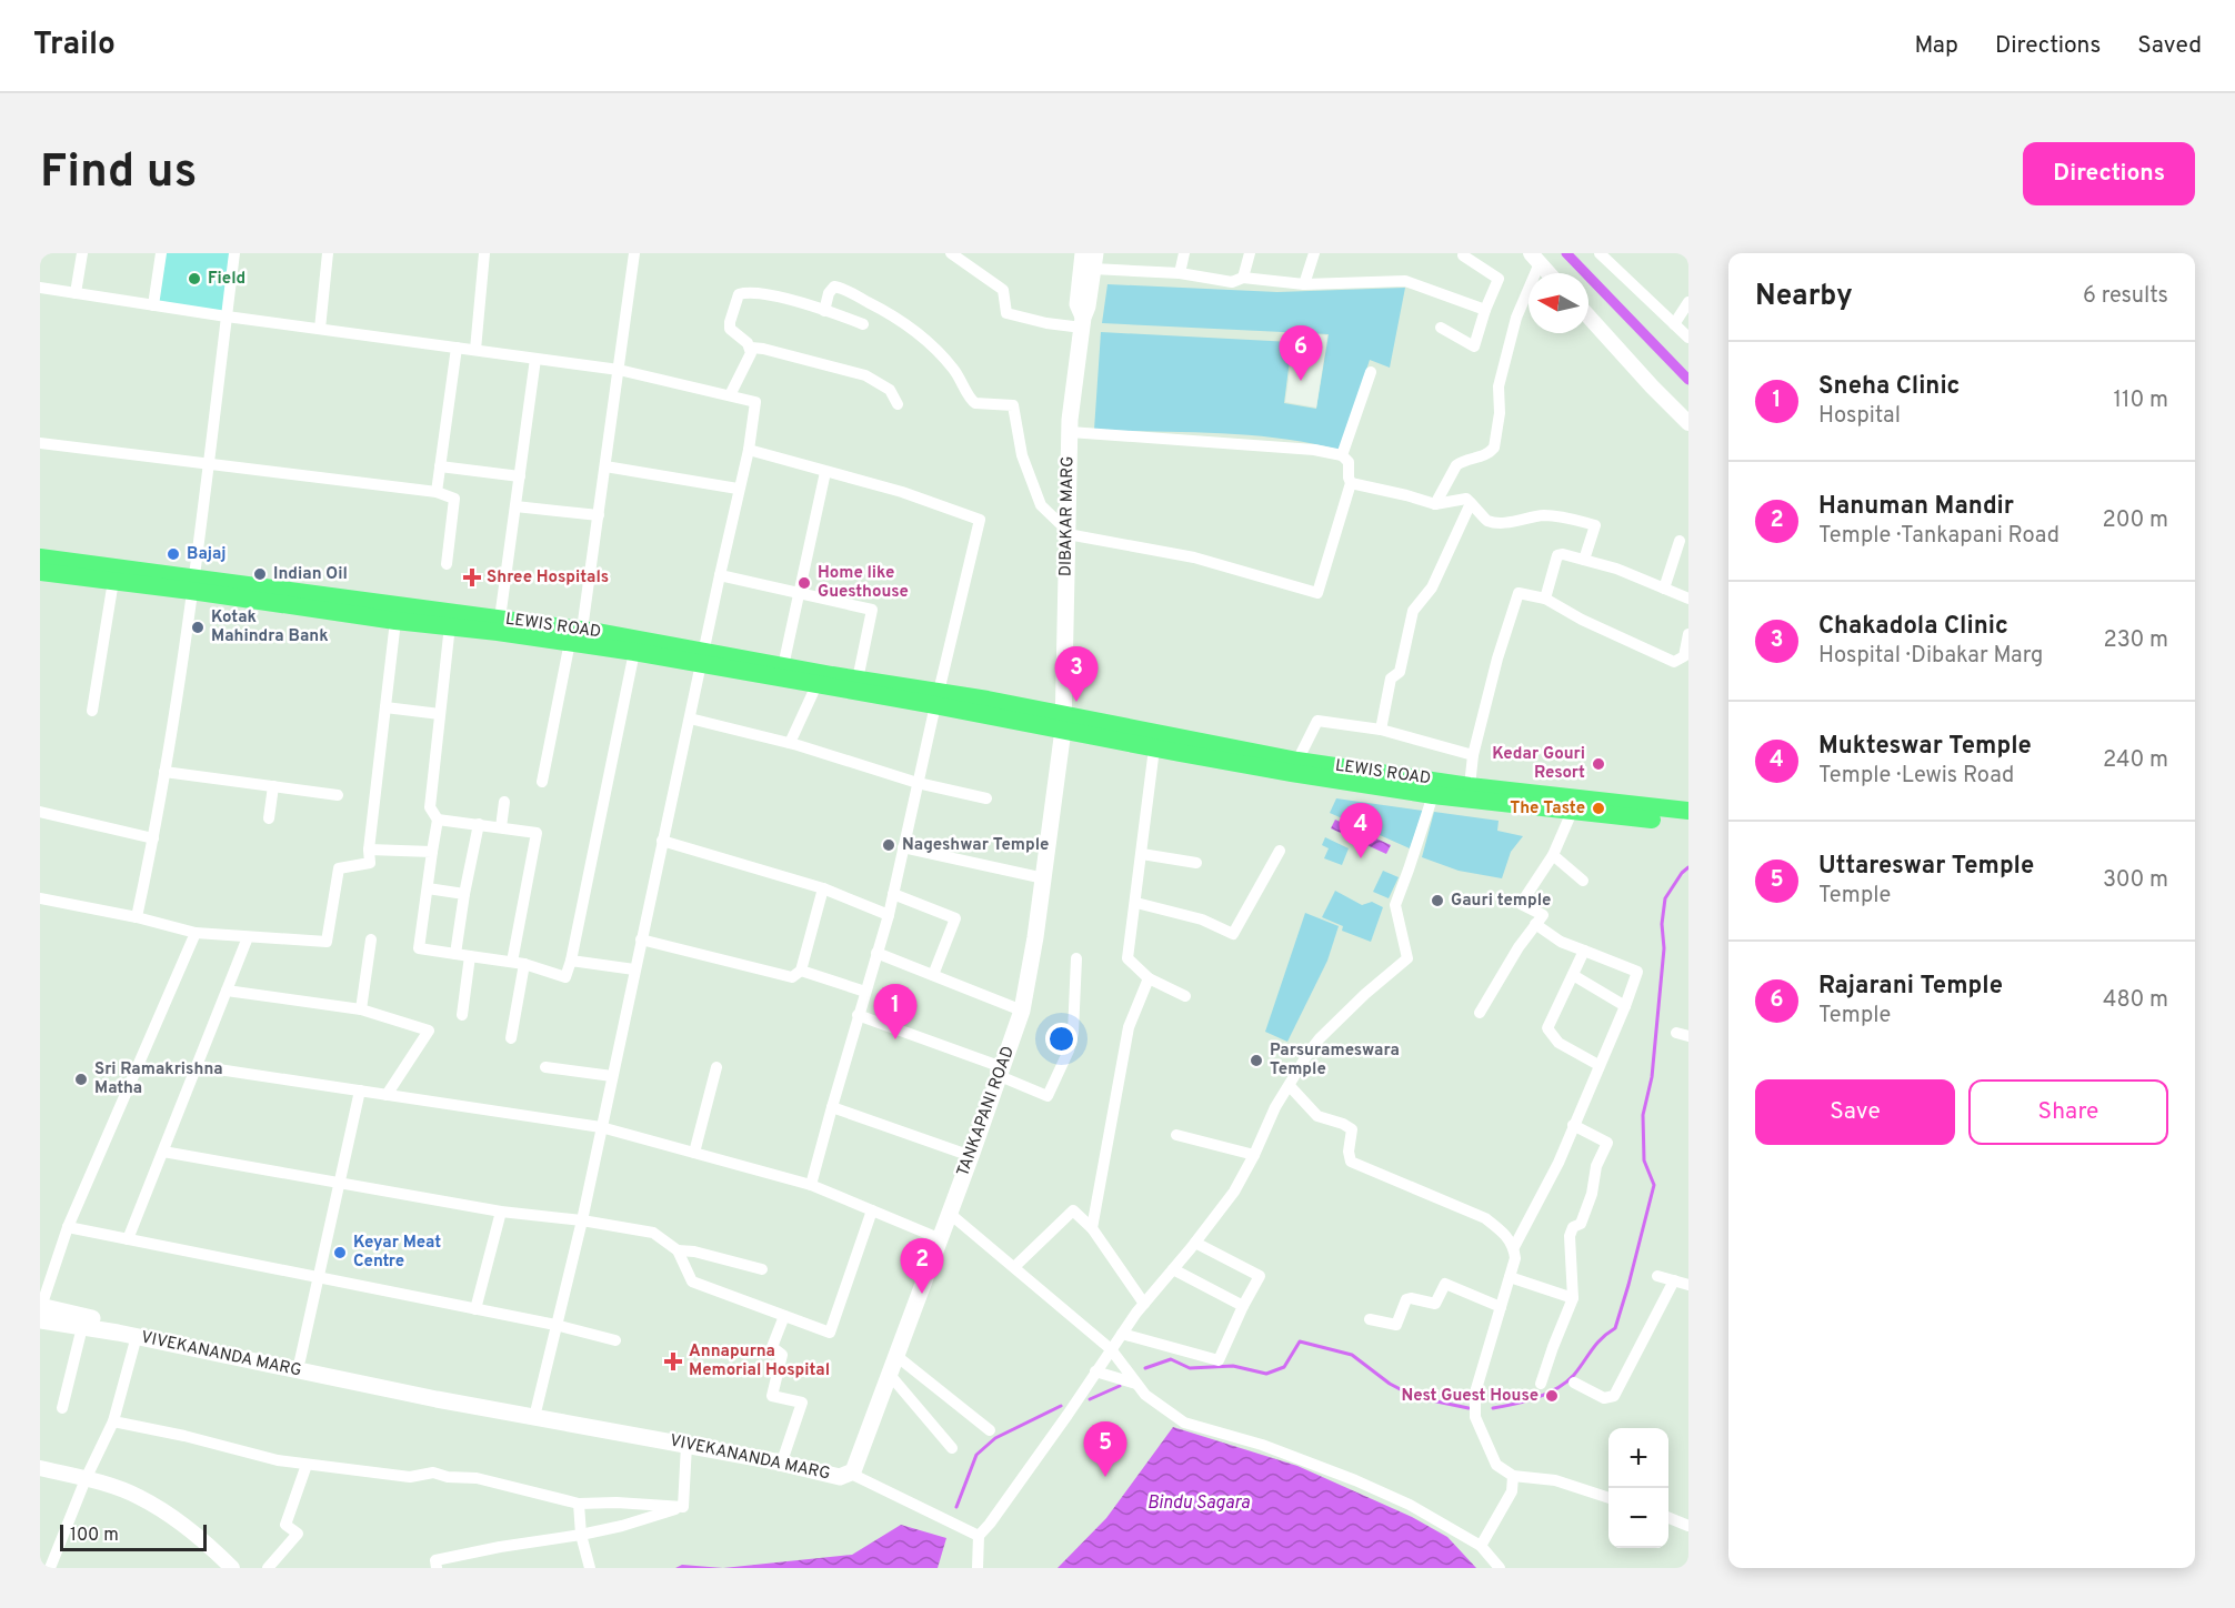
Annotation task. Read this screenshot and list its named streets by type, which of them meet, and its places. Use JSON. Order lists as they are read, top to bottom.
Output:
{
  "streets": {
    "main road": [
      "DIBAKAR MARG",
      "LEWIS ROAD",
      "TANKAPANI ROAD",
      "VIVEKANANDA MARG"
    ]
  },
  "crossings": [
    ["DIBAKAR MARG", "LEWIS ROAD"],
    ["DIBAKAR MARG", "TANKAPANI ROAD"],
    ["LEWIS ROAD", "TANKAPANI ROAD"],
    ["TANKAPANI ROAD", "VIVEKANANDA MARG"]
  ],
  "water": ["Bindu Sagara"],
  "places": {
    "other": [
      "Field",
      "Bajaj",
      "Indian Oil",
      "Home like Guesthouse",
      "Kotak Mahindra Bank",
      "Kedar Gouri Resort",
      "The Taste",
      "Nageshwar Temple",
      "Gauri temple",
      "Parsurameswara Temple",
      "Sri Ramakrishna Matha",
      "Keyar Meat Centre",
      "Nest Guest House"
    ],
    "health": ["Shree Hospitals", "Annapurna Memorial Hospital"]
  },
  "scale_bar": "100 m",
  "north": "left",
  "page": {
    "header": "Trailo",
    "nav": ["Map", "Directions", "Saved"],
    "buttons": [
      "Directions",
      ["Save", "Share"]
    ],
    "title": "Find us",
    "heading": ["Nearby", "6 results"],
    "pins": [
      "6",
      "3",
      "4",
      "1",
      "2",
      "5"
    ],
    "list": [
      {
        "mark": "1",
        "name": "Sneha Clinic",
        "note": "Hospital",
        "value": "110 m"
      },
      {
        "mark": "2",
        "name": "Hanuman Mandir",
        "note": "Temple · Tankapani Road",
        "value": "200 m"
      },
      {
        "mark": "3",
        "name": "Chakadola Clinic",
        "note": "Hospital · Dibakar Marg",
        "value": "230 m"
      },
      {
        "mark": "4",
        "name": "Mukteswar Temple",
        "note": "Temple · Lewis Road",
        "value": "240 m"
      },
      {
        "mark": "5",
        "name": "Uttareswar Temple",
        "note": "Temple",
        "value": "300 m"
      },
      {
        "mark": "6",
        "name": "Rajarani Temple",
        "note": "Temple",
        "value": "480 m"
      }
    ],
    "map_buttons": ["+", "−"],
    "scale": "100 m"
  }
}
